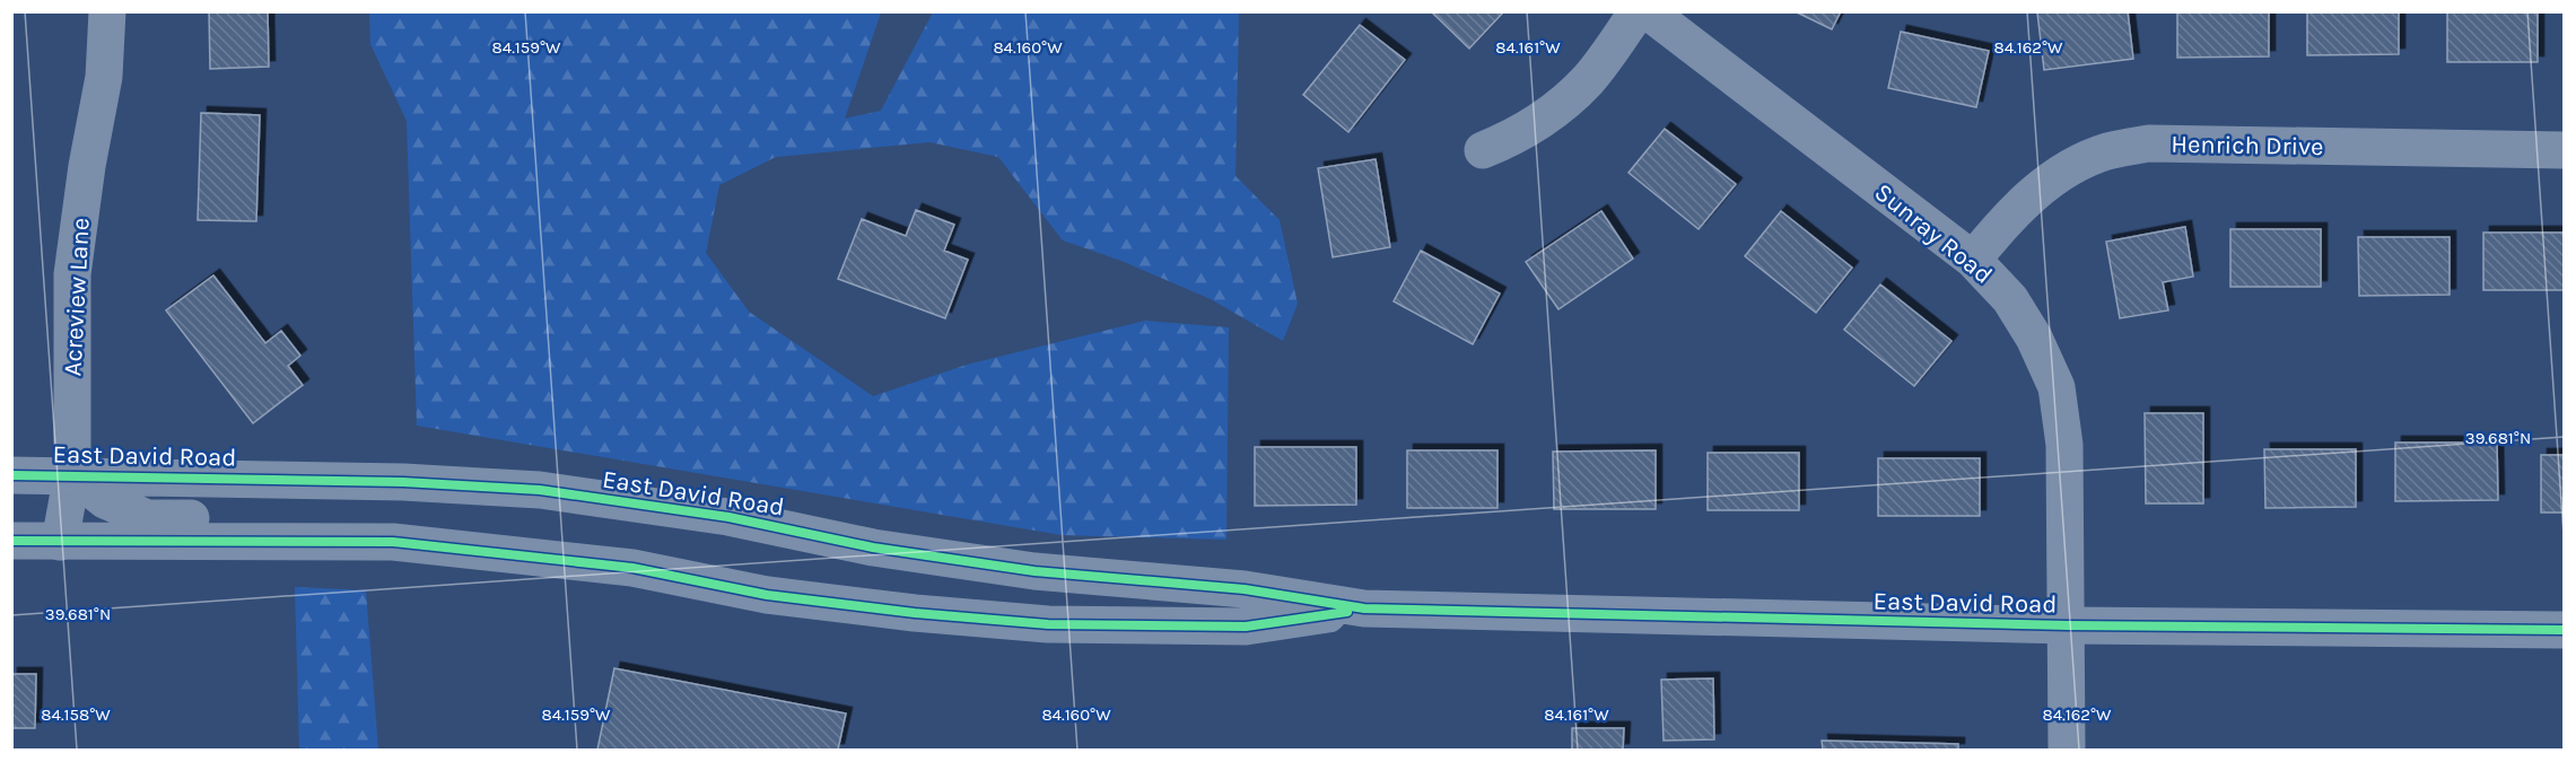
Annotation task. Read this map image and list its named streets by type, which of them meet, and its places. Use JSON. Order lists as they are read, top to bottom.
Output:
{
  "streets": {
    "street": [
      "Henrich Drive",
      "Sunray Road",
      "Acreview Lane",
      "East David Road"
    ]
  },
  "crossings": [
    ["Henrich Drive", "Sunray Road"],
    ["Sunray Road", "East David Road"],
    ["Acreview Lane", "East David Road"]
  ],
  "coordinates": [
    "84.159°W",
    "84.160°W",
    "84.161°W",
    "84.162°W",
    "39.681°N",
    "84.158°W"
  ]
}
